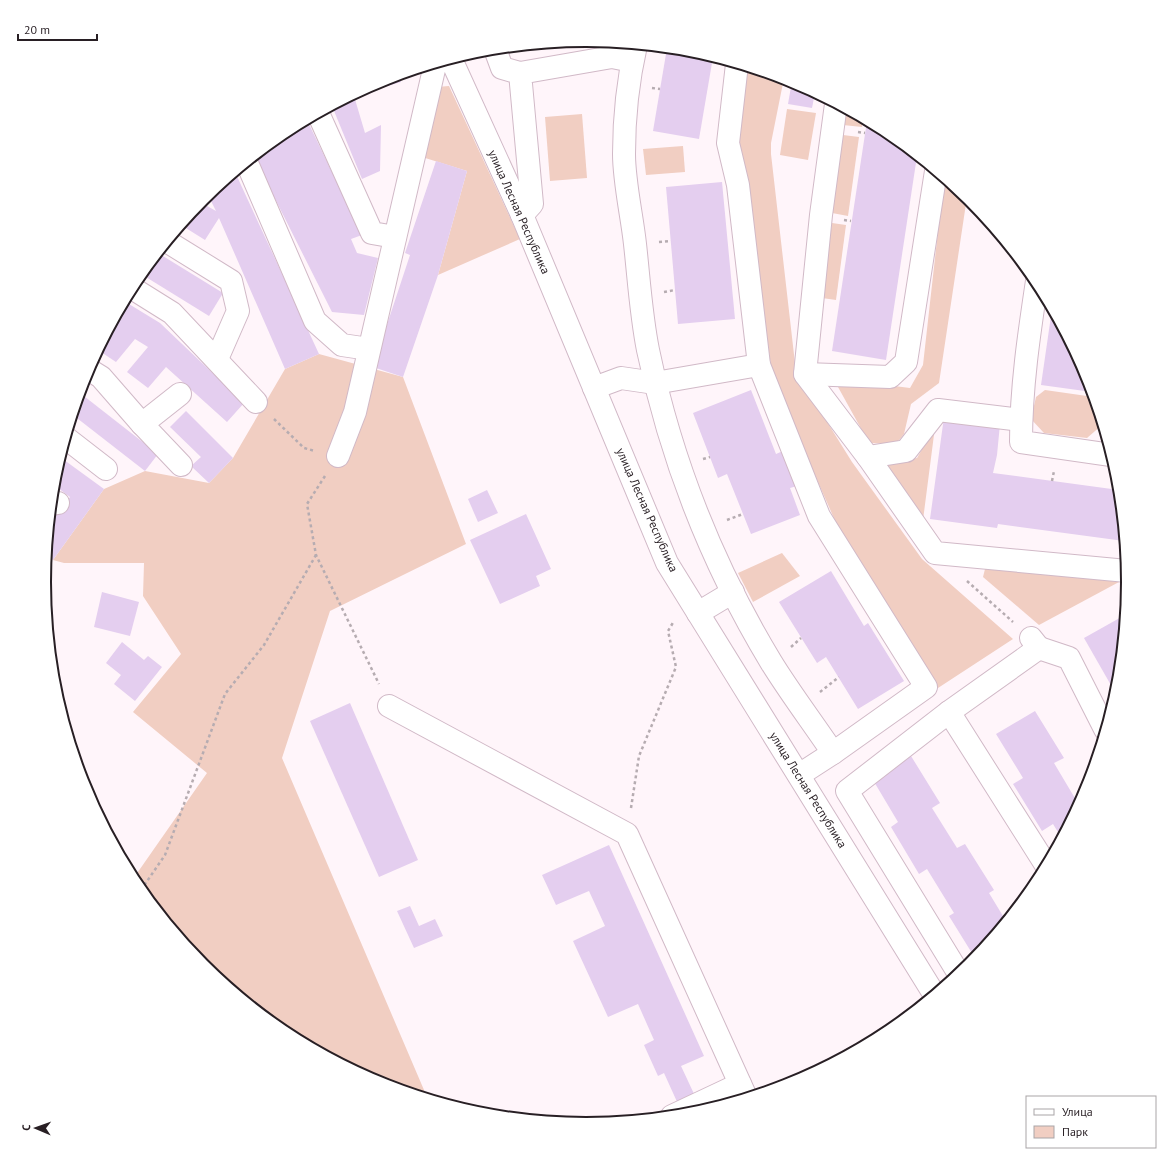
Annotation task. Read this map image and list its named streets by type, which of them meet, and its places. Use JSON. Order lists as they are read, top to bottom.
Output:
{
  "streets": {
    "street": ["улица Лесная Республика"]
  },
  "legend": ["Улица", "Парк"],
  "scale_bar": "20 m",
  "north": "left"
}
